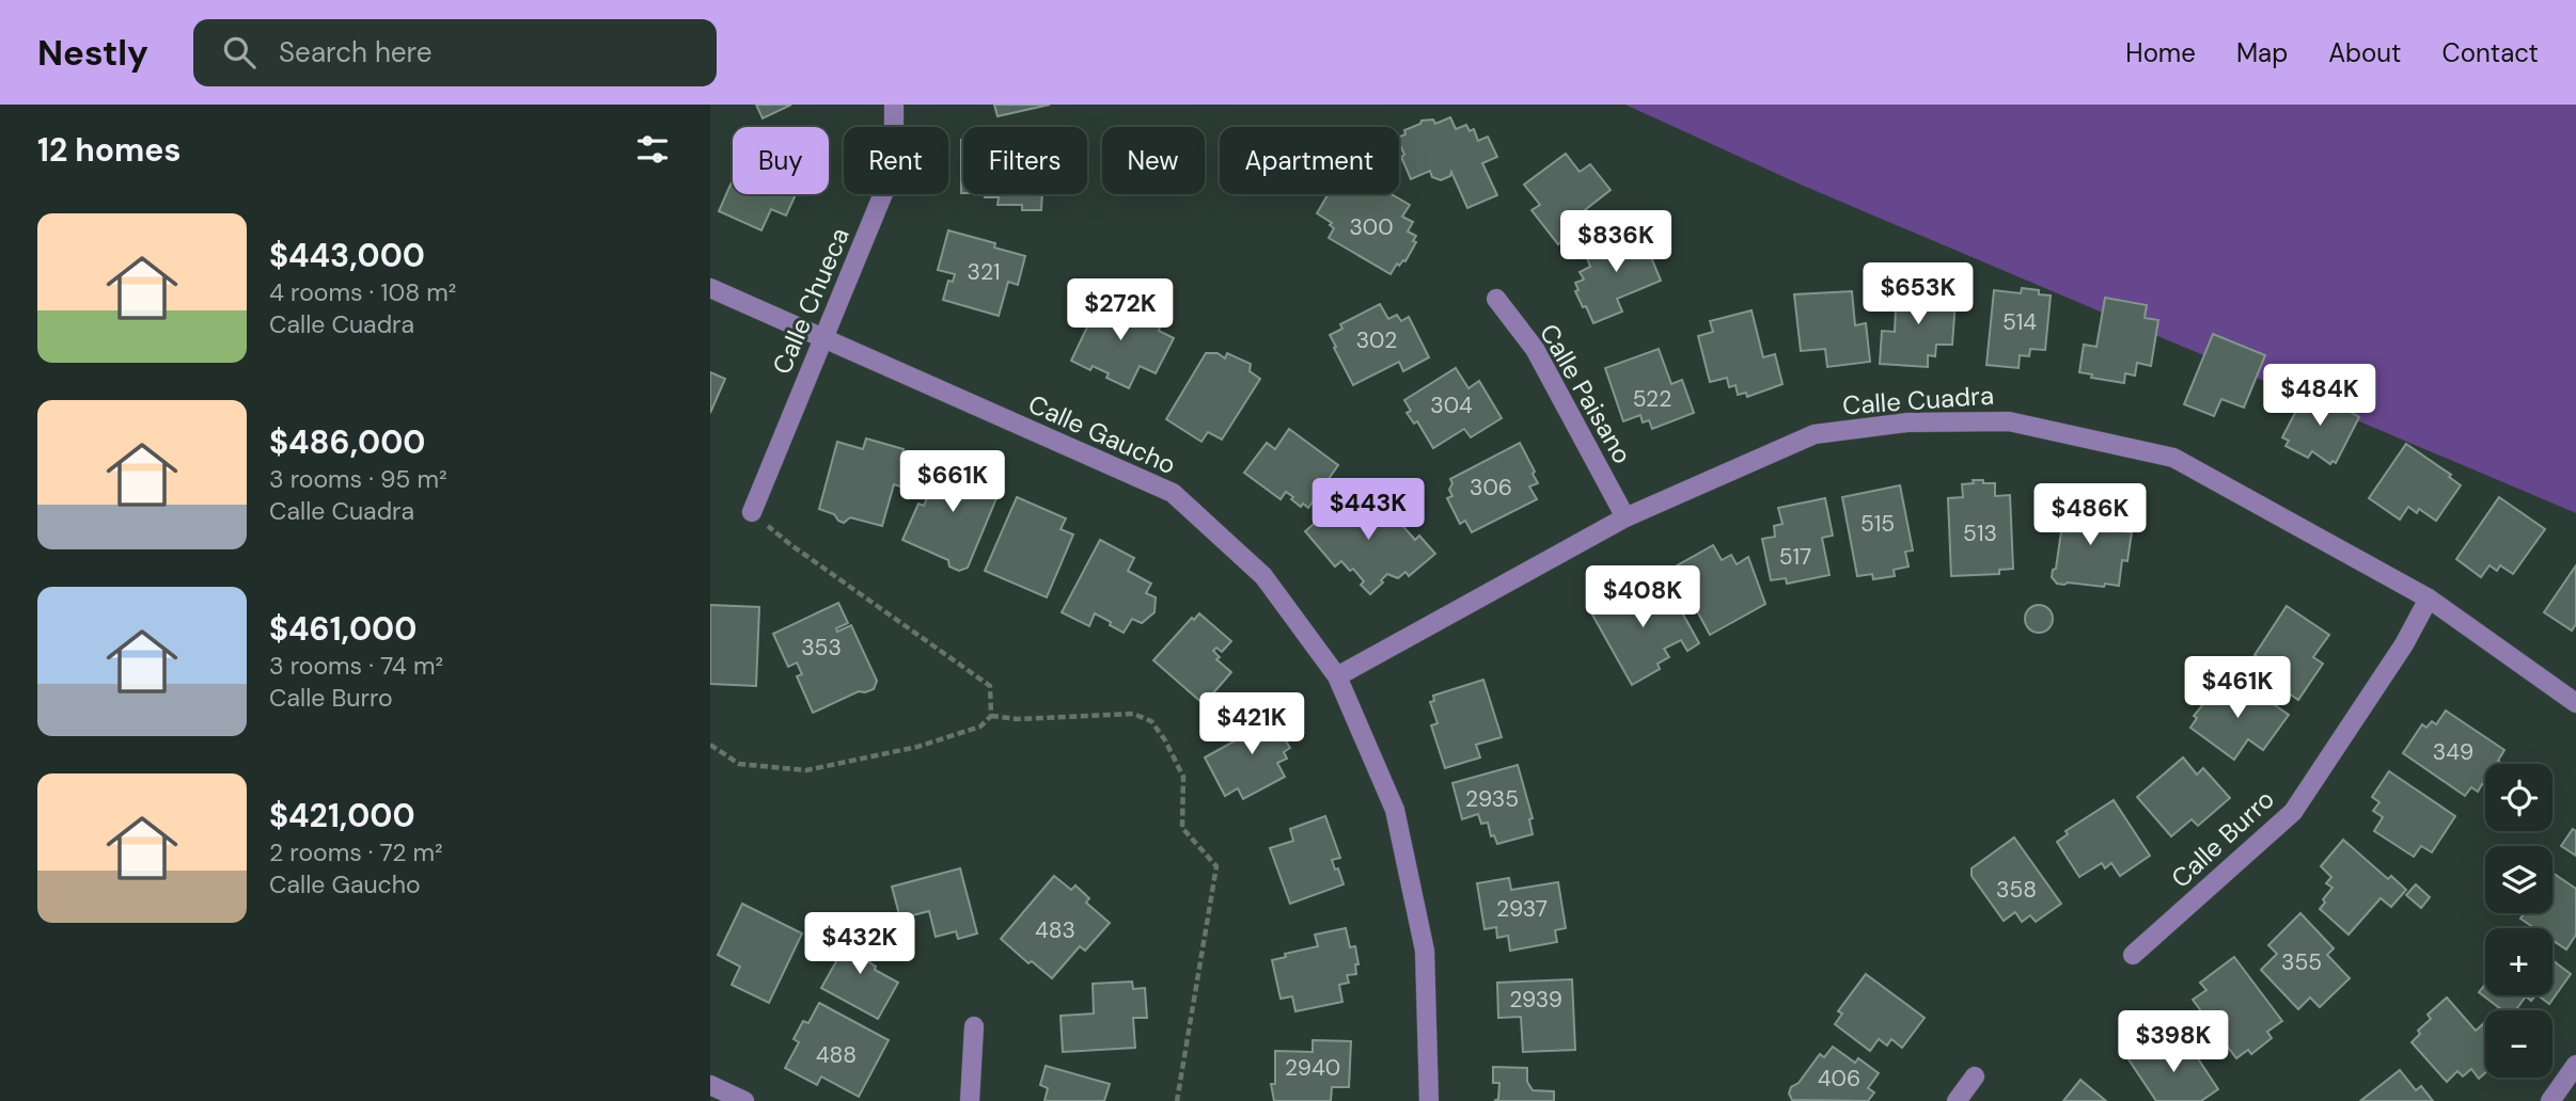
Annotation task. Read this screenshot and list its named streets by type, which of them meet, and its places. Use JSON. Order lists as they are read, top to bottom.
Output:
{
  "streets": {
    "street": [
      "Calle Chueca",
      "Calle Paisano",
      "Calle Cuadra",
      "Calle Gaucho",
      "Calle Burro"
    ]
  },
  "crossings": [
    ["Calle Chueca", "Calle Gaucho"],
    ["Calle Paisano", "Calle Cuadra"],
    ["Calle Cuadra", "Calle Gaucho"],
    ["Calle Cuadra", "Calle Burro"]
  ],
  "house_numbers": [
    "300",
    "321",
    "514",
    "302",
    "522",
    "304",
    "306",
    "515",
    "513",
    "517",
    "353",
    "349",
    "2935",
    "358",
    "2937",
    "483",
    "355",
    "2939",
    "488",
    "2940",
    "406"
  ],
  "page": {
    "header": "Nestly",
    "search": "Search here",
    "nav": [
      "Home",
      "Map",
      "About",
      "Contact"
    ],
    "heading": "12 homes",
    "chip": [
      "Buy",
      "Rent",
      "Filters",
      "New",
      "Apartment"
    ],
    "list": [
      {
        "name": "$443,000",
        "note": "4 rooms · 108 m² · Calle Cuadra"
      },
      {
        "name": "$486,000",
        "note": "3 rooms · 95 m² · Calle Cuadra"
      },
      {
        "name": "$461,000",
        "note": "3 rooms · 74 m² · Calle Burro"
      },
      {
        "name": "$421,000",
        "note": "2 rooms · 72 m² · Calle Gaucho"
      }
    ],
    "price": [
      "$836K",
      "$653K",
      "$272K",
      "$484K",
      "$661K",
      "$443K",
      "$486K",
      "$408K",
      "$461K",
      "$421K",
      "$432K",
      "$398K"
    ],
    "map_buttons": ["+", "−"]
  }
}
